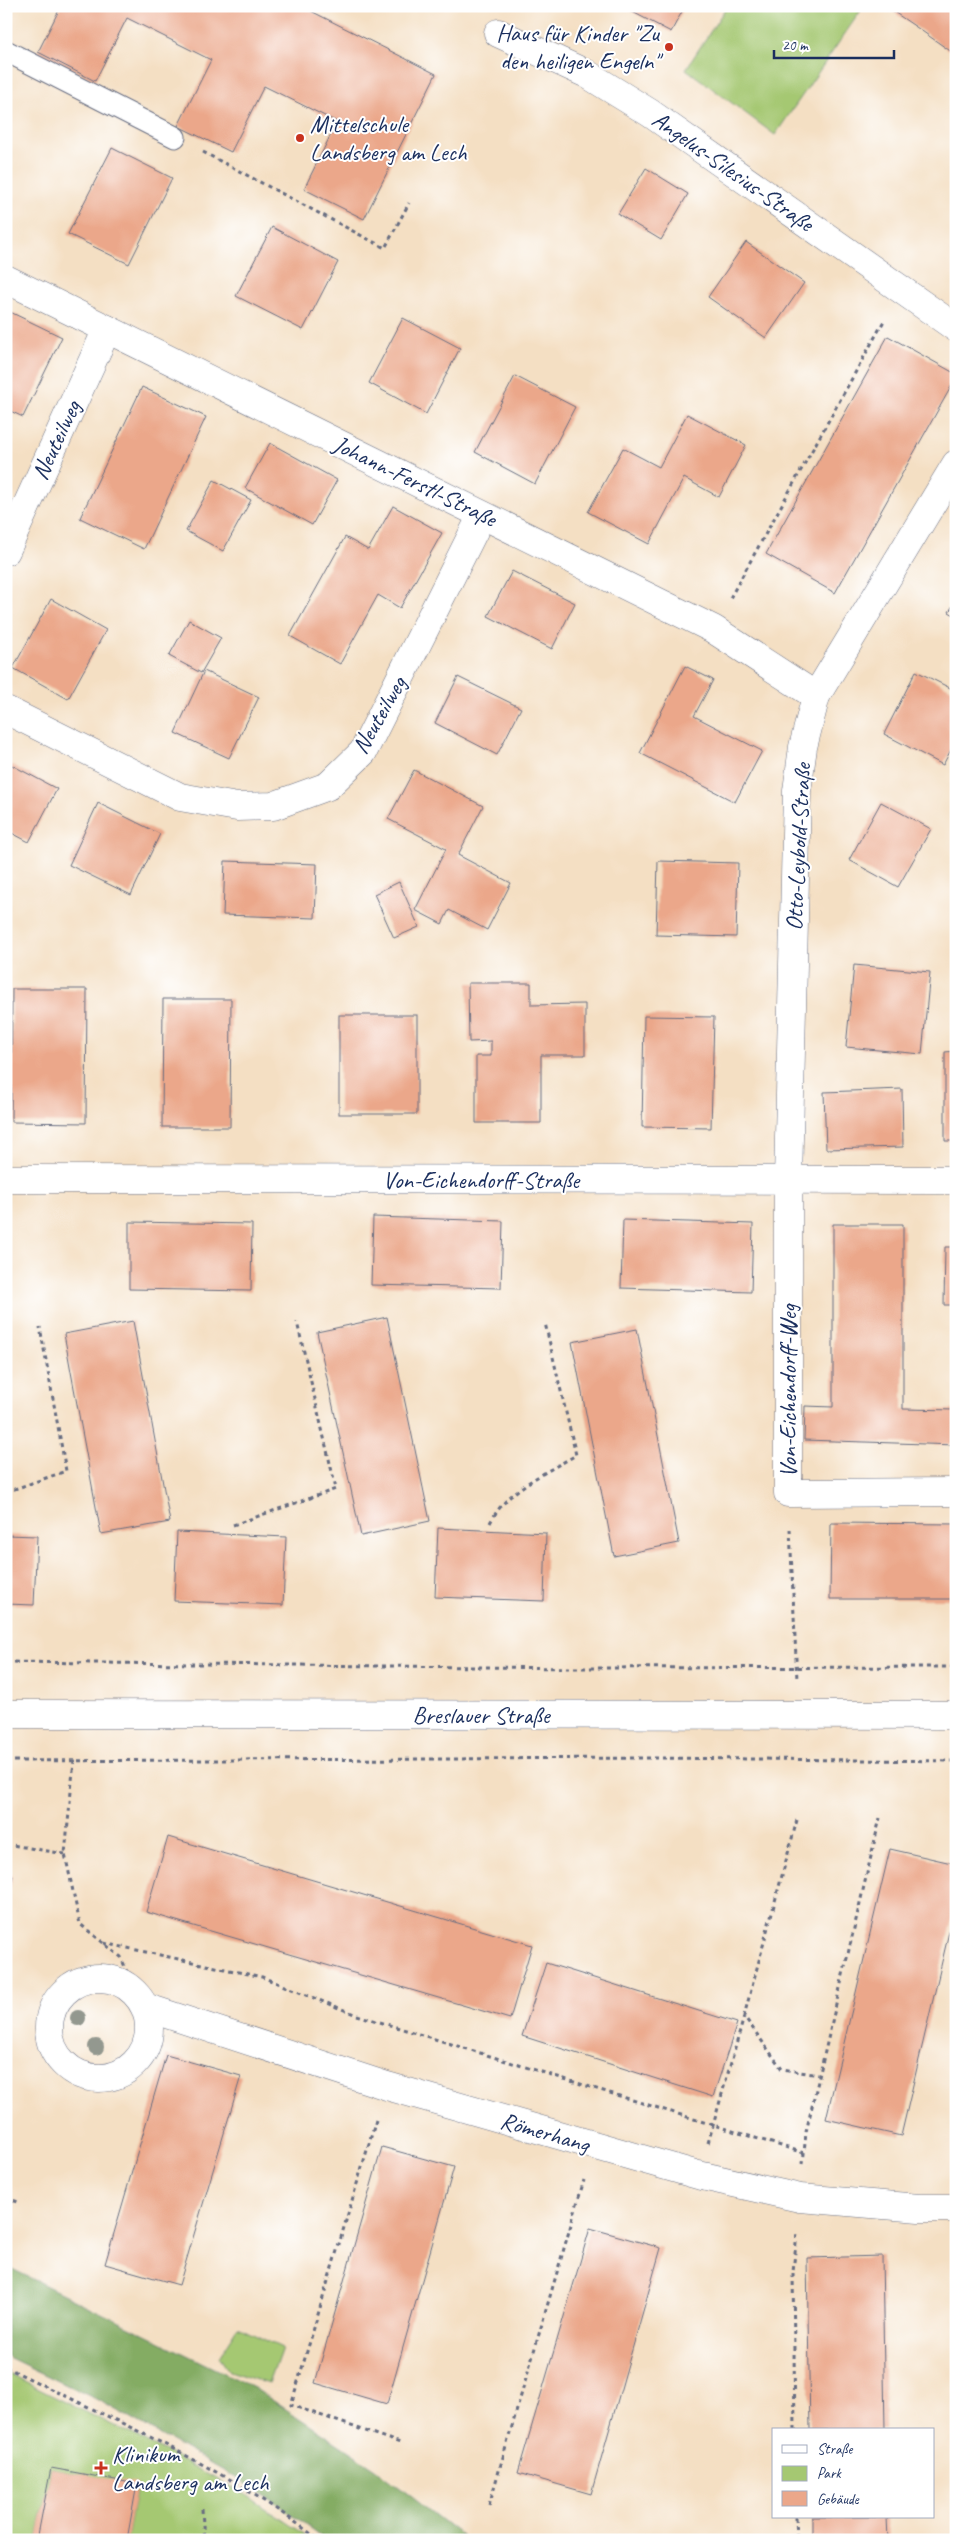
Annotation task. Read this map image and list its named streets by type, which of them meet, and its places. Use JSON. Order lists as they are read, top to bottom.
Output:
{
  "streets": {
    "street": [
      "Angelus-Silesius-Straße",
      "Neuteilweg",
      "Johann-Ferstl-Straße",
      "Otto-Leybold-Straße",
      "Von-Eichendorff-Straße",
      "Von-Eichendorff-Weg",
      "Breslauer Straße",
      "Römerhang"
    ]
  },
  "crossings": [
    ["Neuteilweg", "Johann-Ferstl-Straße"],
    ["Johann-Ferstl-Straße", "Otto-Leybold-Straße"],
    ["Otto-Leybold-Straße", "Von-Eichendorff-Straße"],
    ["Otto-Leybold-Straße", "Von-Eichendorff-Weg"],
    ["Von-Eichendorff-Straße", "Von-Eichendorff-Weg"]
  ],
  "places": {
    "other": ["Haus für Kinder \"Zu den heiligen Engeln\"", "Mittelschule Landsberg am Lech"],
    "health": ["Klinikum Landsberg am Lech"]
  },
  "legend": ["Straße", "Park", "Gebäude"],
  "scale_bar": "20 m"
}
